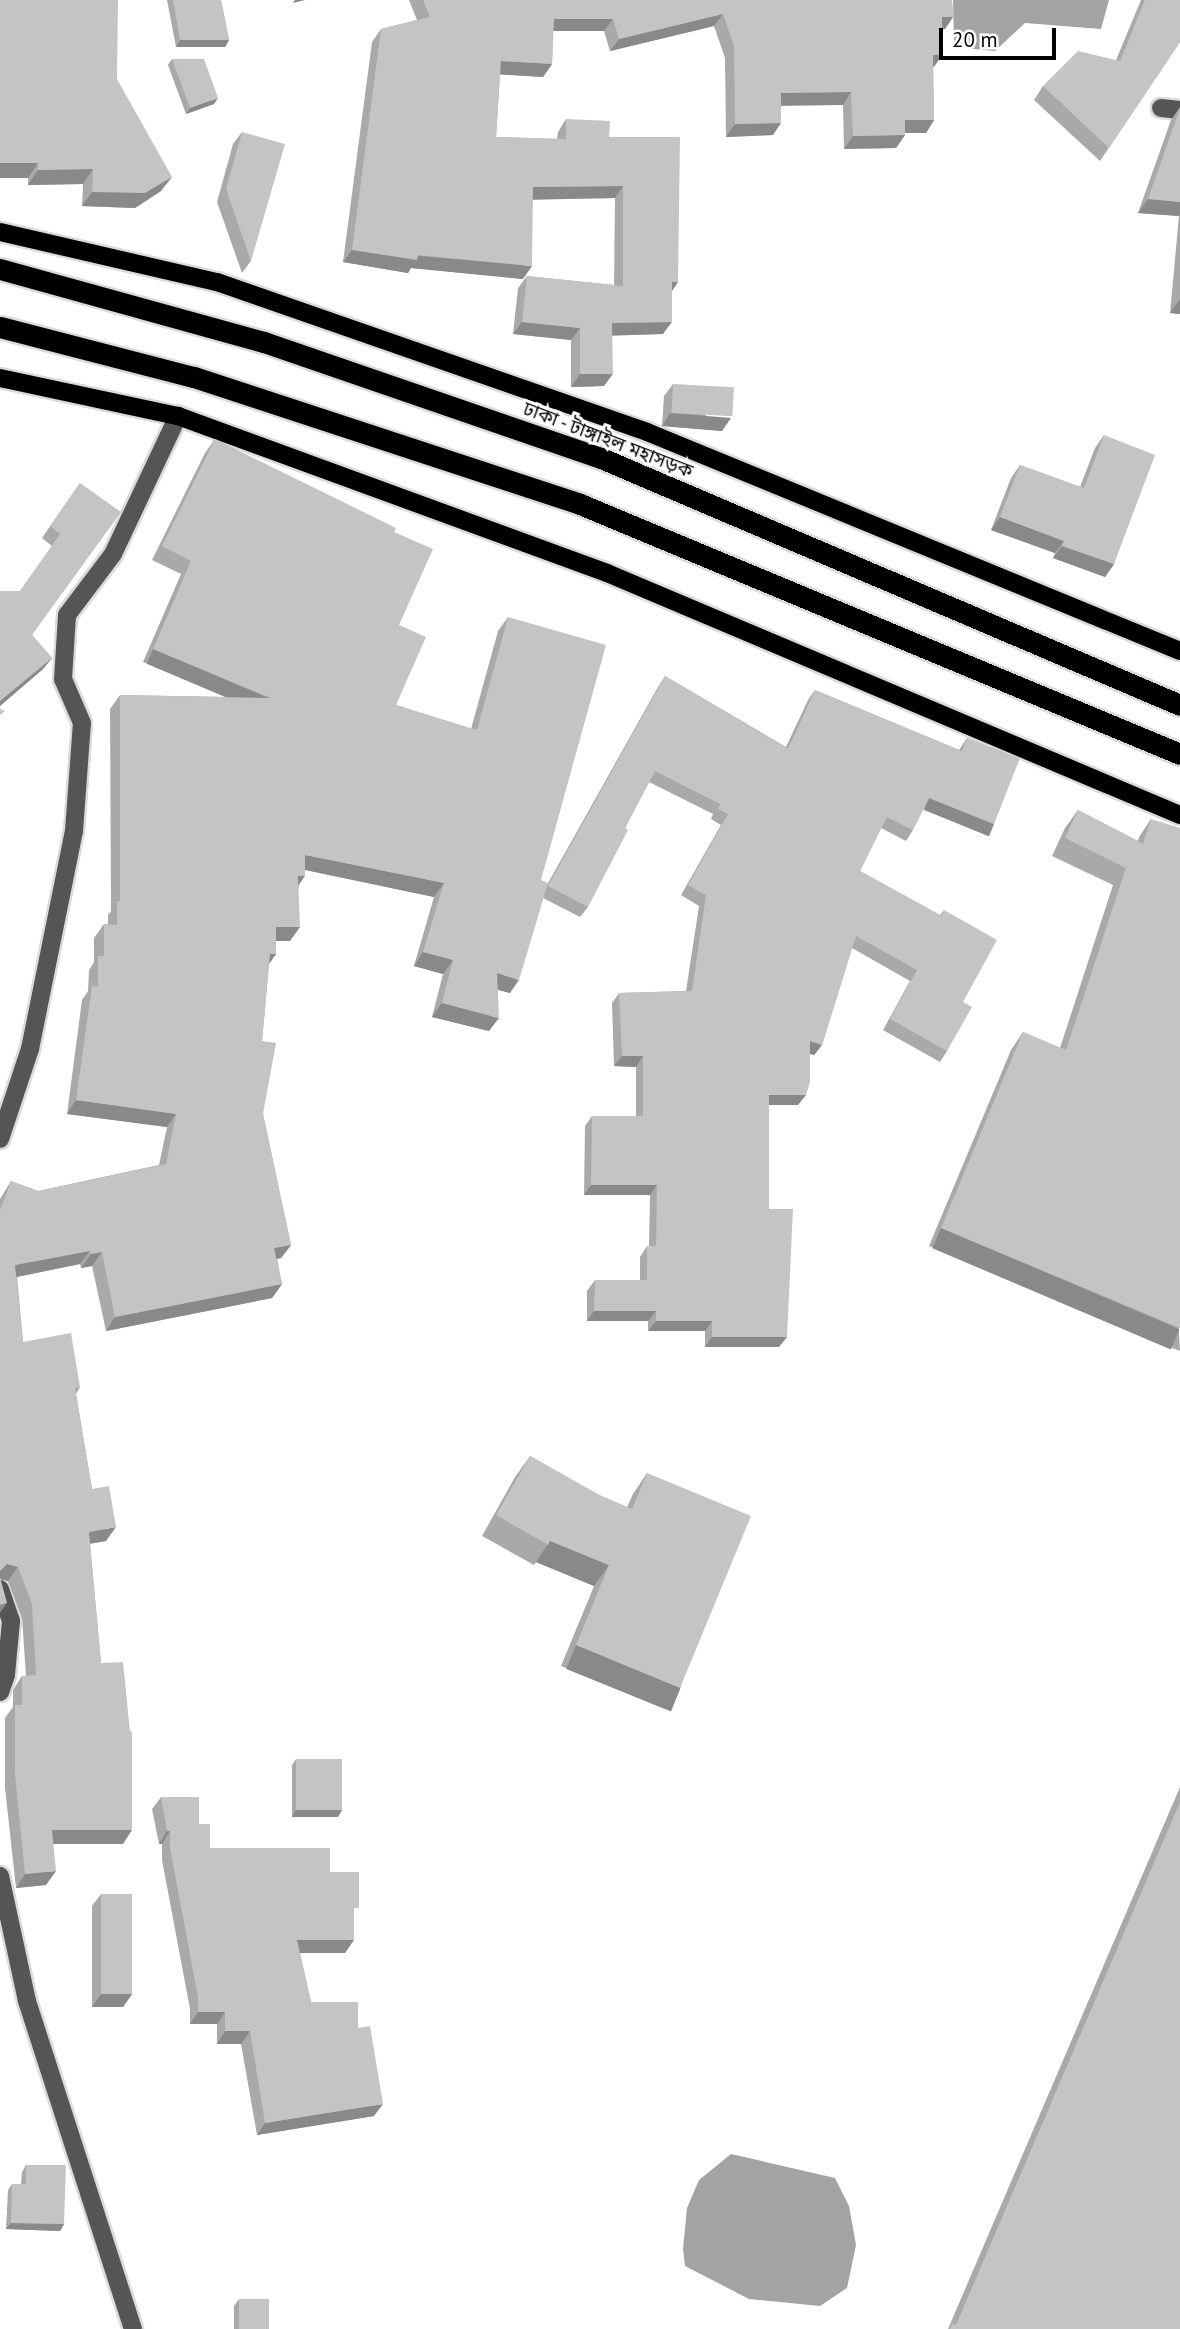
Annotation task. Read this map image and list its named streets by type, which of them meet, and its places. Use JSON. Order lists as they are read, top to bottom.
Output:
{
  "streets": {
    "highway": ["ঢাকা - টাঙ্গাইল মহাসড়ক"]
  },
  "scale_bar": "20 m"
}
